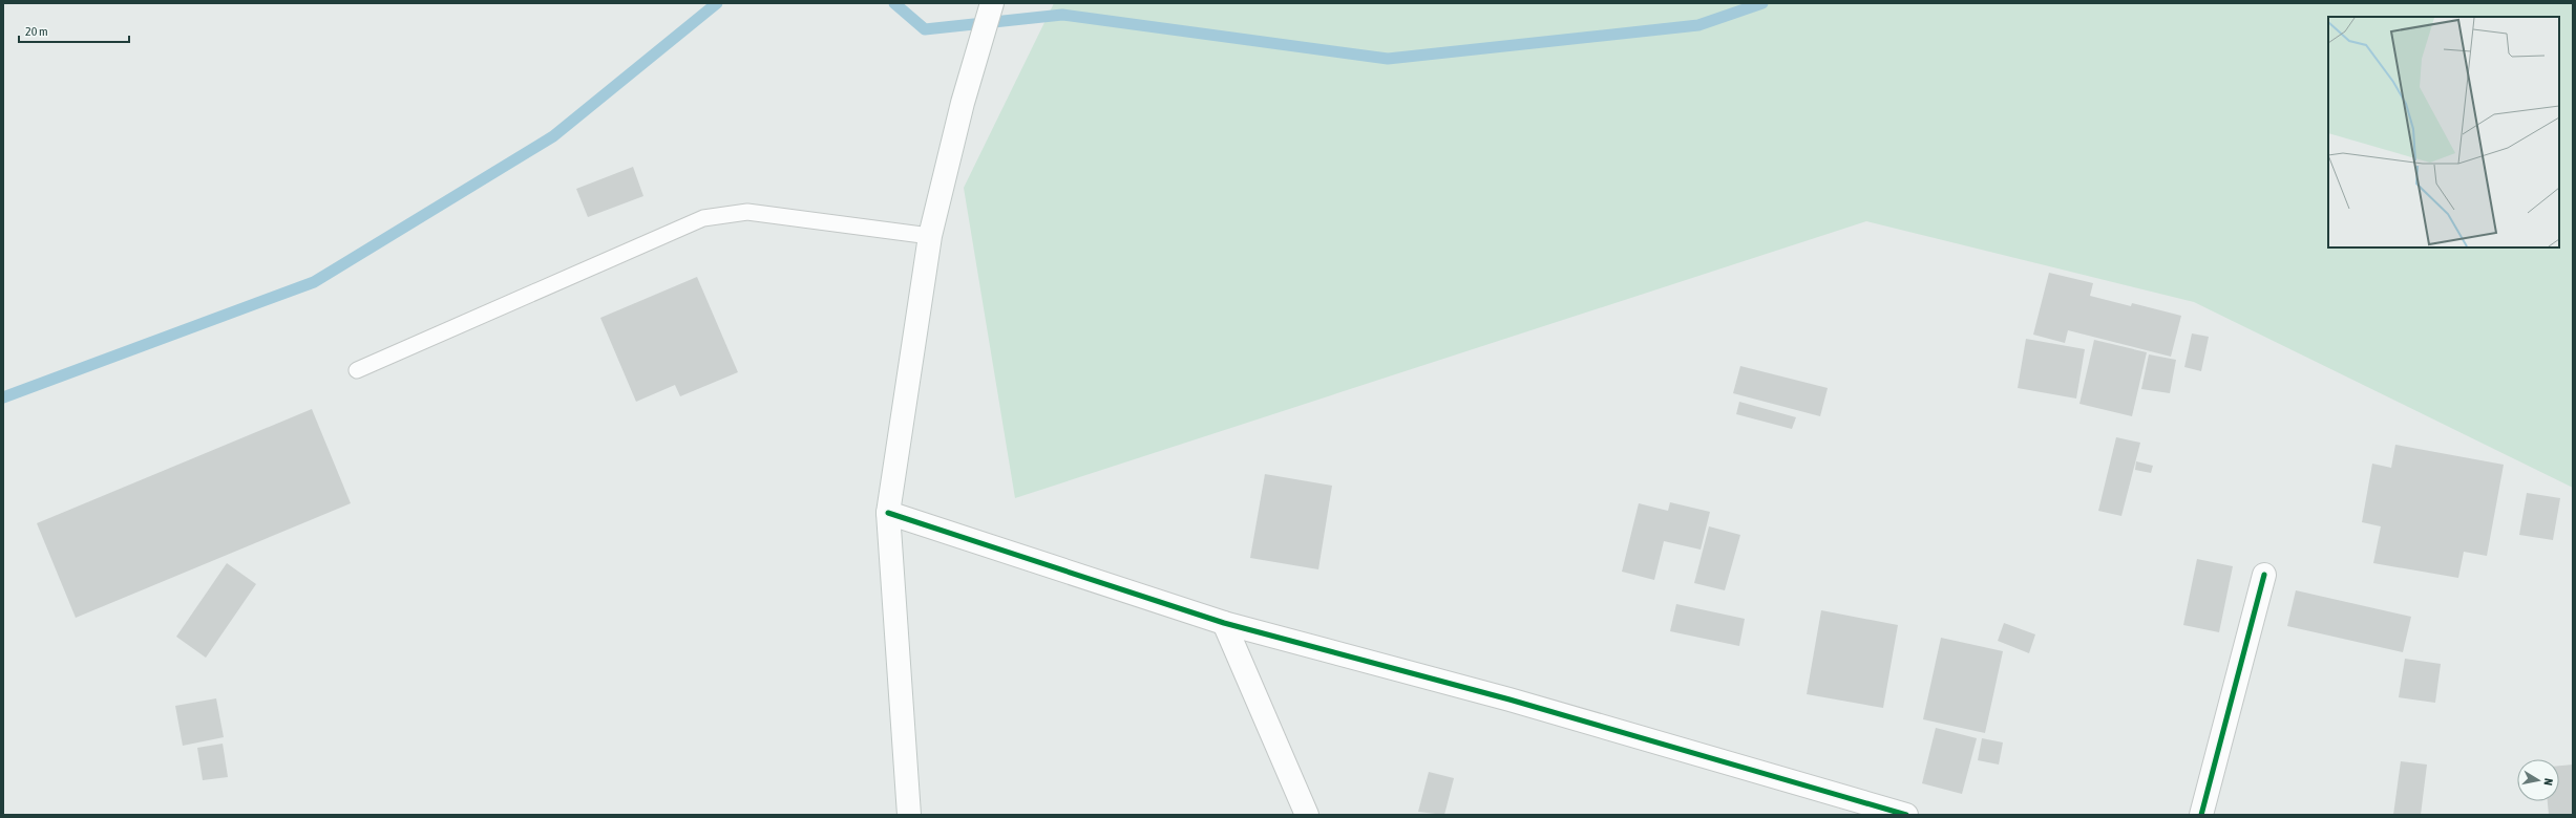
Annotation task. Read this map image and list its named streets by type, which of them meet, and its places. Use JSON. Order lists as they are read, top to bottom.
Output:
{
  "scale_bar": "20 m",
  "north": "right"
}
